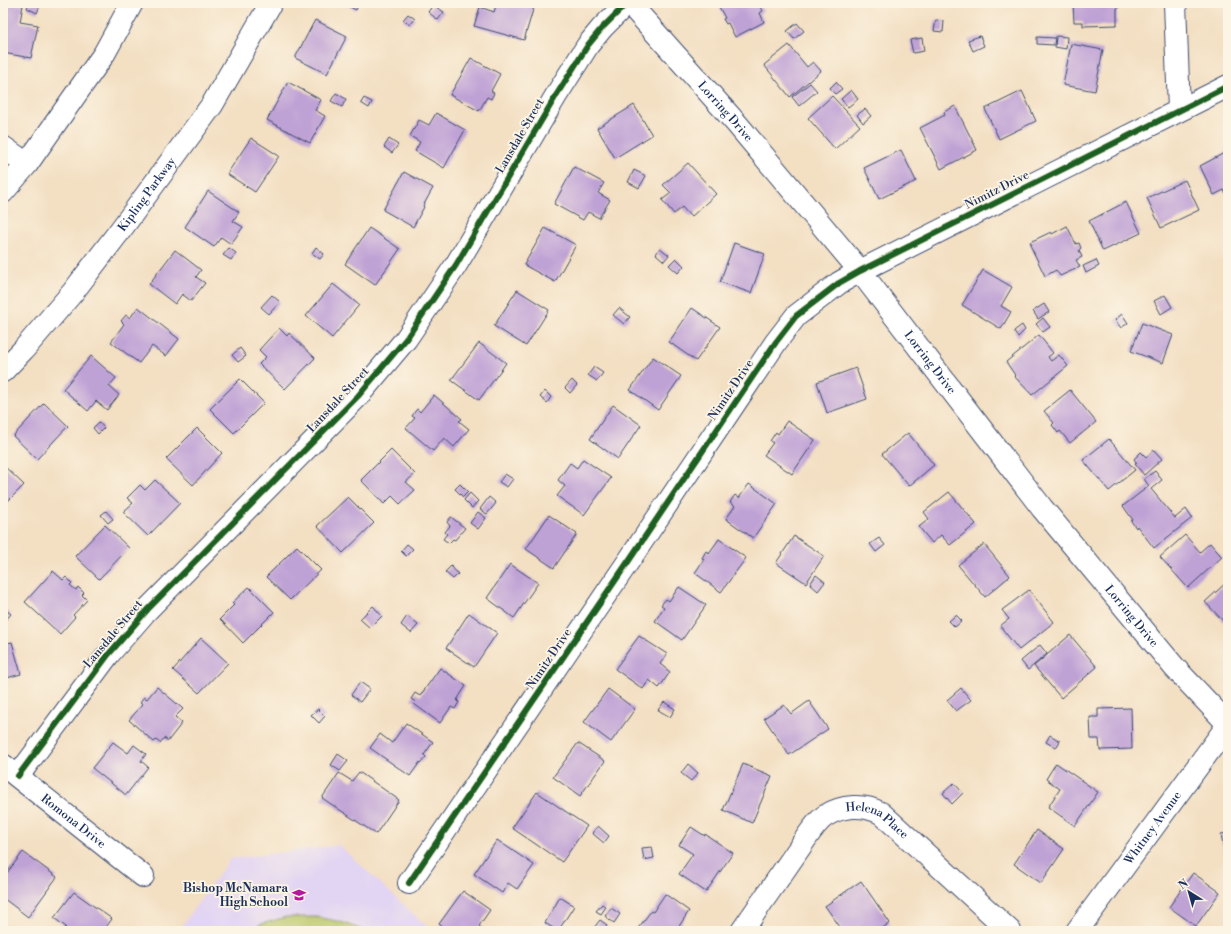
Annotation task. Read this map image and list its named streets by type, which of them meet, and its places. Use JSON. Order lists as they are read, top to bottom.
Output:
{
  "streets": {
    "street": [
      "Lorring Drive",
      "Lansdale Street",
      "Nimitz Drive",
      "Kipling Parkway",
      "Romona Drive",
      "Helena Place",
      "Whitney Avenue"
    ]
  },
  "crossings": [
    ["Lorring Drive", "Lansdale Street"],
    ["Lorring Drive", "Nimitz Drive"],
    ["Lorring Drive", "Whitney Avenue"],
    ["Lansdale Street", "Romona Drive"]
  ],
  "places": {
    "school or university": ["Bishop McNamara High School"]
  },
  "north": "top left"
}
